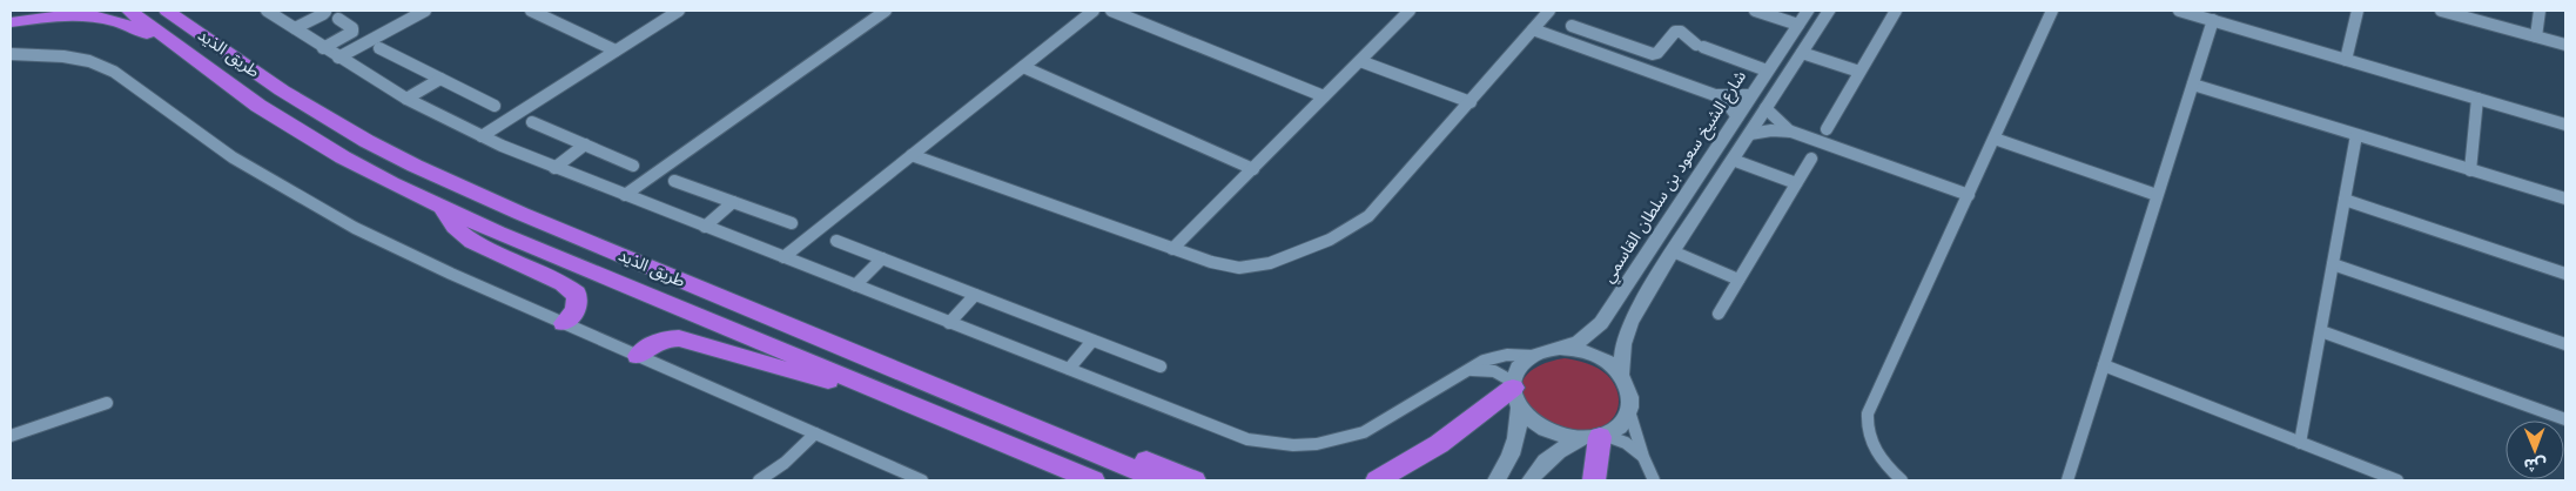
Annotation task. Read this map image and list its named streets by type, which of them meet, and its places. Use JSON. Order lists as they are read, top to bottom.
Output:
{
  "streets": {
    "highway": ["طريق الذيد"],
    "main road": ["شارع الشيخ سعود بن سلطان القاسمي"]
  },
  "north": "bottom"
}
